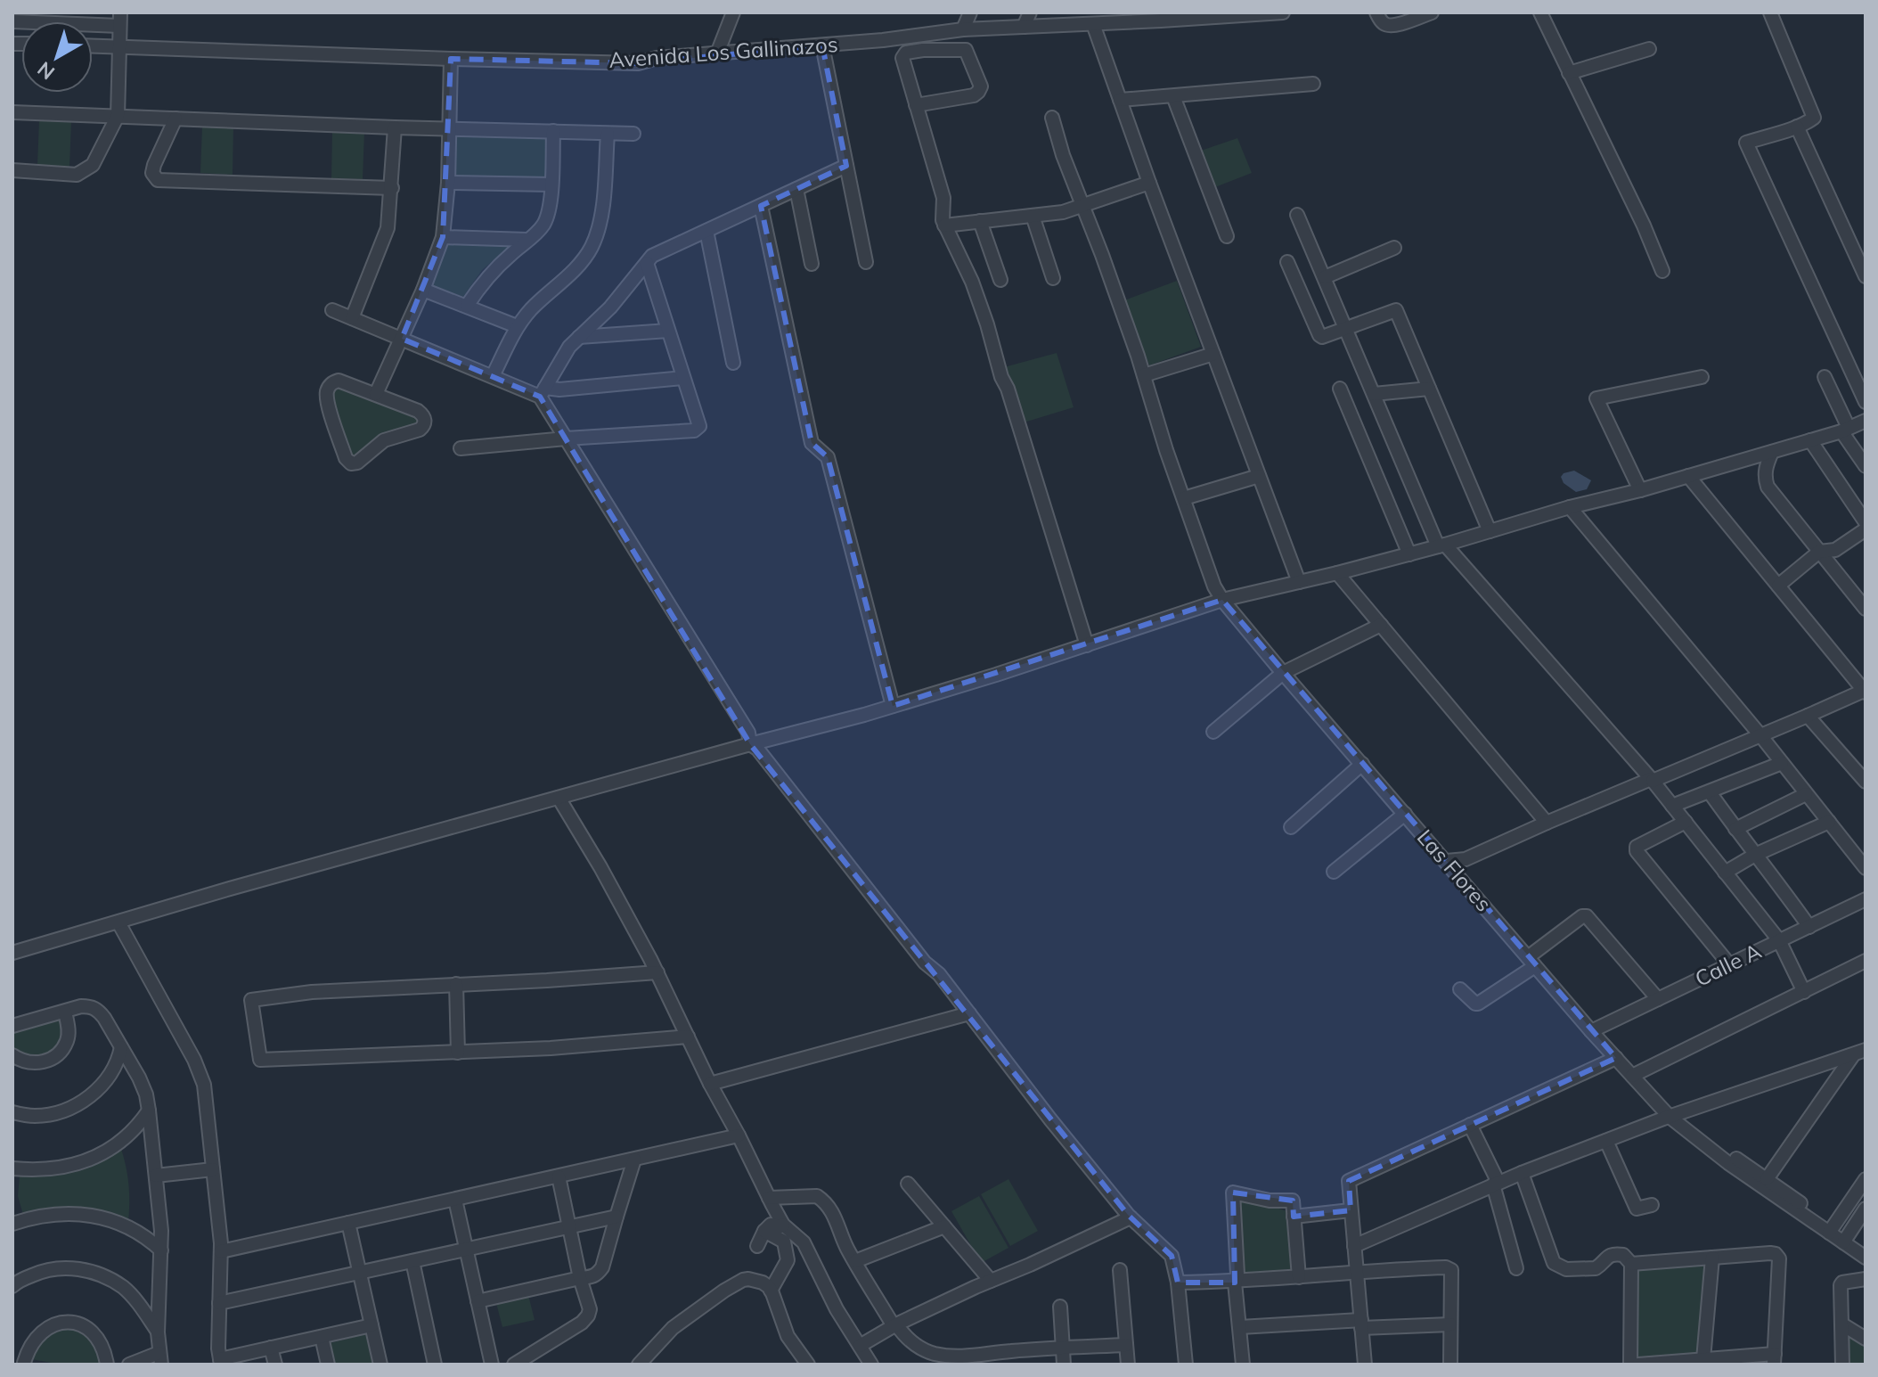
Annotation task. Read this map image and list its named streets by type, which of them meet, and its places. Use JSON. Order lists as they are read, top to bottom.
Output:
{
  "streets": {
    "street": ["Avenida Los Gallinazos", "Las Flores", "Calle A"]
  },
  "crossings": [
    ["Las Flores", "Calle A"]
  ],
  "north": "bottom left"
}
